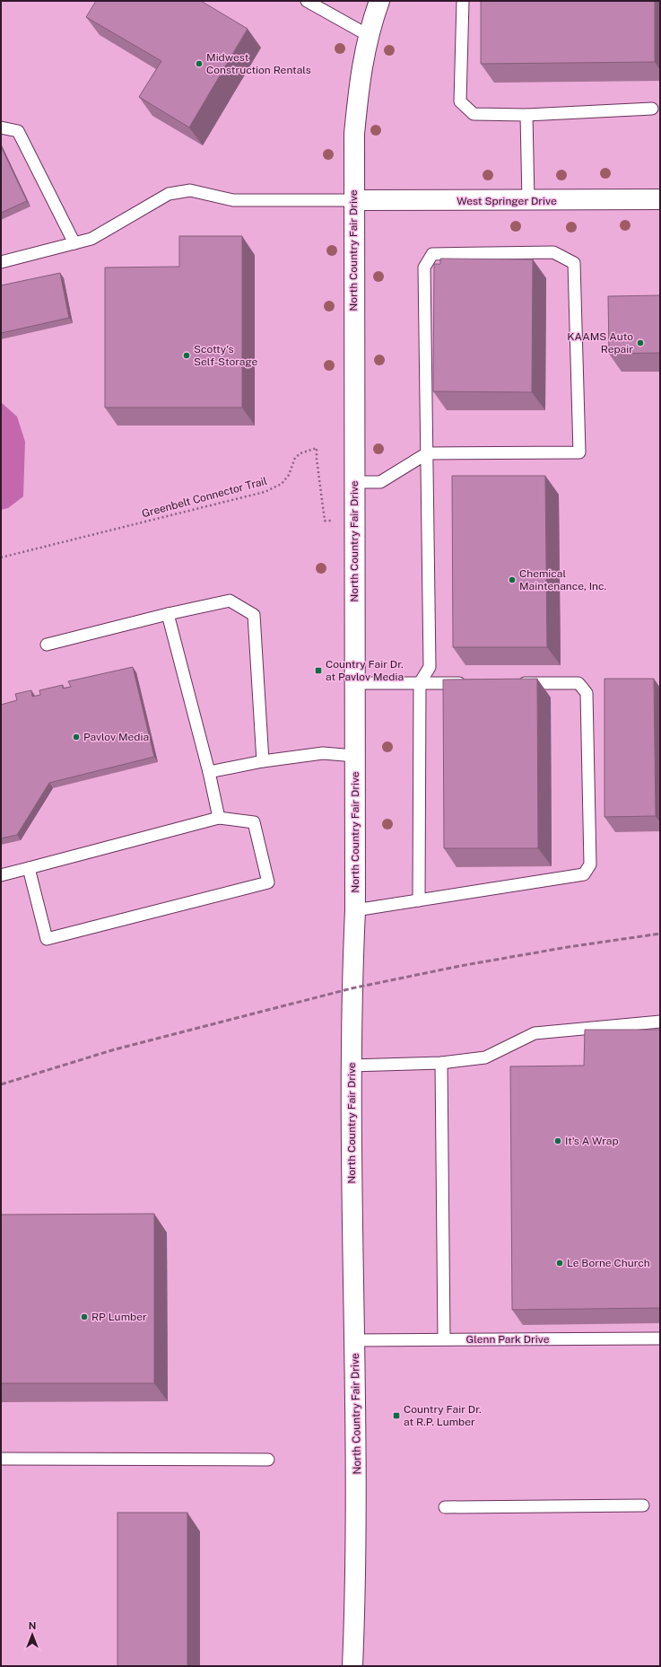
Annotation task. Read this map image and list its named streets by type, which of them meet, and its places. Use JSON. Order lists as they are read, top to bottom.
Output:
{
  "streets": {
    "street": ["West Springer Drive", "North Country Fair Drive"],
    "lane": ["Glenn Park Drive"],
    "path": ["Greenbelt Connector Trail"]
  },
  "crossings": [
    ["West Springer Drive", "North Country Fair Drive"],
    ["North Country Fair Drive", "Greenbelt Connector Trail"],
    ["North Country Fair Drive", "Glenn Park Drive"]
  ],
  "places": {
    "other": [
      "Midwest Construction Rentals",
      "KAAMS Auto Repair",
      "Scotty's Self-Storage",
      "Chemical Maintenance, Inc.",
      "Pavlov Media",
      "It's A Wrap",
      "Le Borne Church",
      "RP Lumber"
    ],
    "transit": ["Country Fair Dr. at Pavlov Media", "Country Fair Dr. at R.P. Lumber"]
  },
  "north": "top"
}
